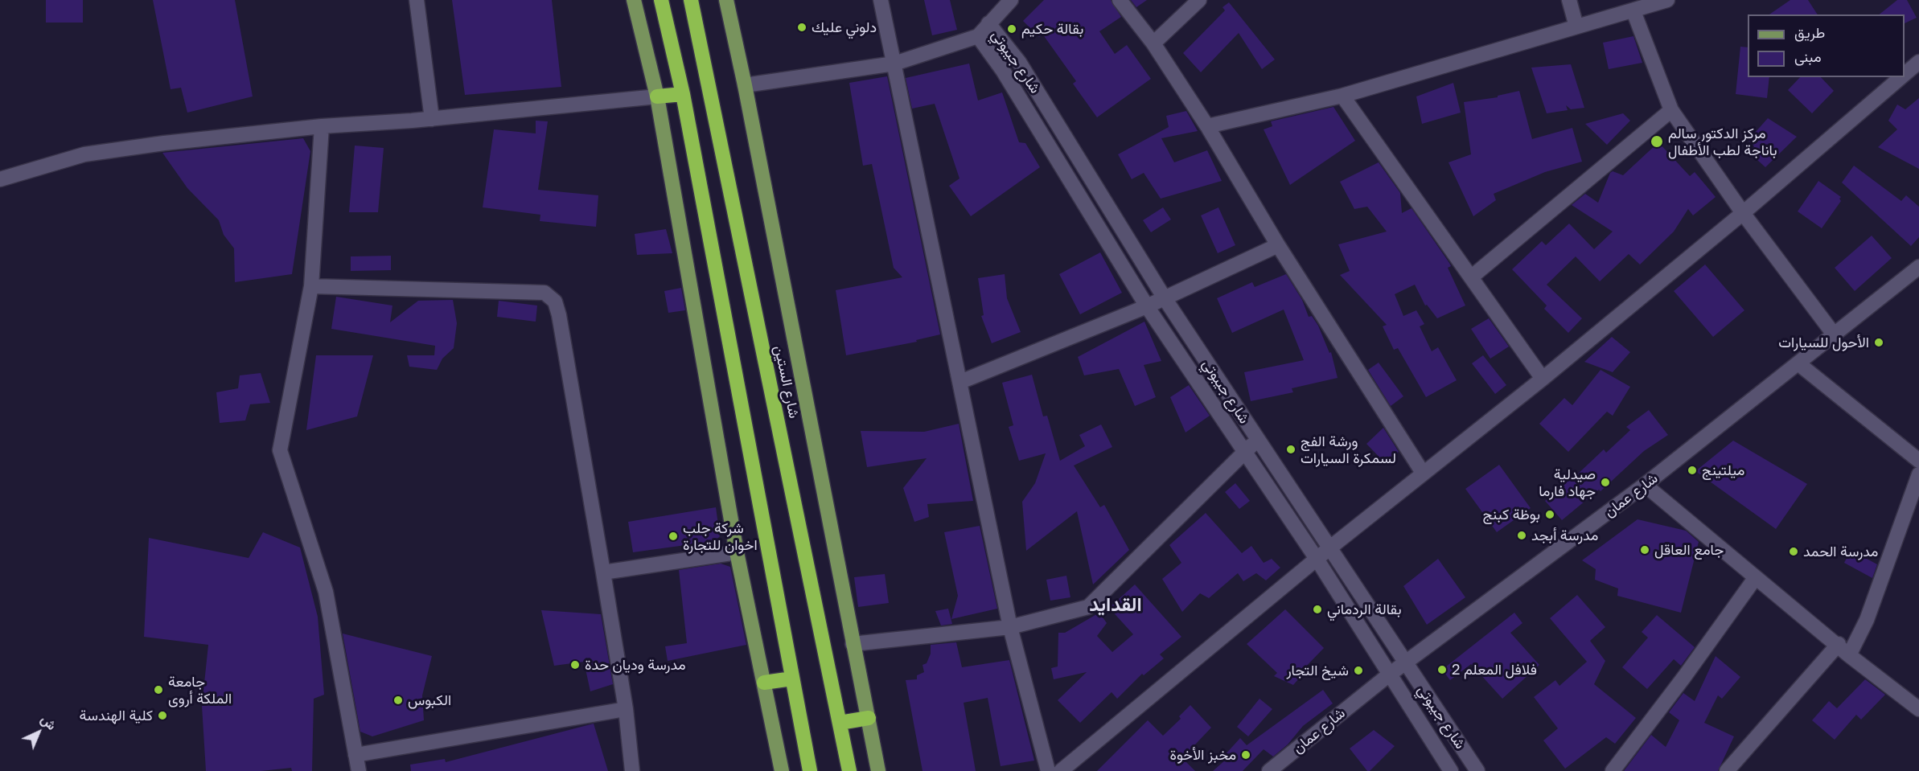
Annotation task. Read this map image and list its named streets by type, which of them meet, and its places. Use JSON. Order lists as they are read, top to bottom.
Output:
{
  "streets": {
    "highway": ["شارع الستين"],
    "street": ["شارع جيبوتي", "شارع عمان"]
  },
  "crossings": [
    ["شارع جيبوتي", "شارع الستين"],
    ["شارع جيبوتي", "شارع عمان"]
  ],
  "districts": ["القدايد"],
  "places": [
    "دلوني عليك",
    "بقالة حكيم",
    "مركز الدكتور سالم باناجة لطب الأطفال",
    "الأحول للسيارات",
    "ورشة الفج لسمكرة السيارات",
    "ميلتينج",
    "صيدلية جهاد فارما",
    "بوظة كبنج",
    "مدرسة أبجد",
    "شركة جلب اخوان للتجارة",
    "جامع العاقل",
    "مدرسة الحمد",
    "بقالة الردماني",
    "مدرسة وديان حدة",
    "فلافل المعلم 2",
    "شيخ التجار",
    "جامعة الملكة أروى",
    "الكبوس",
    "كلية الهندسة",
    "مخبز الأخوة"
  ],
  "legend": ["طريق", "مبنى"],
  "north": "top right"
}
